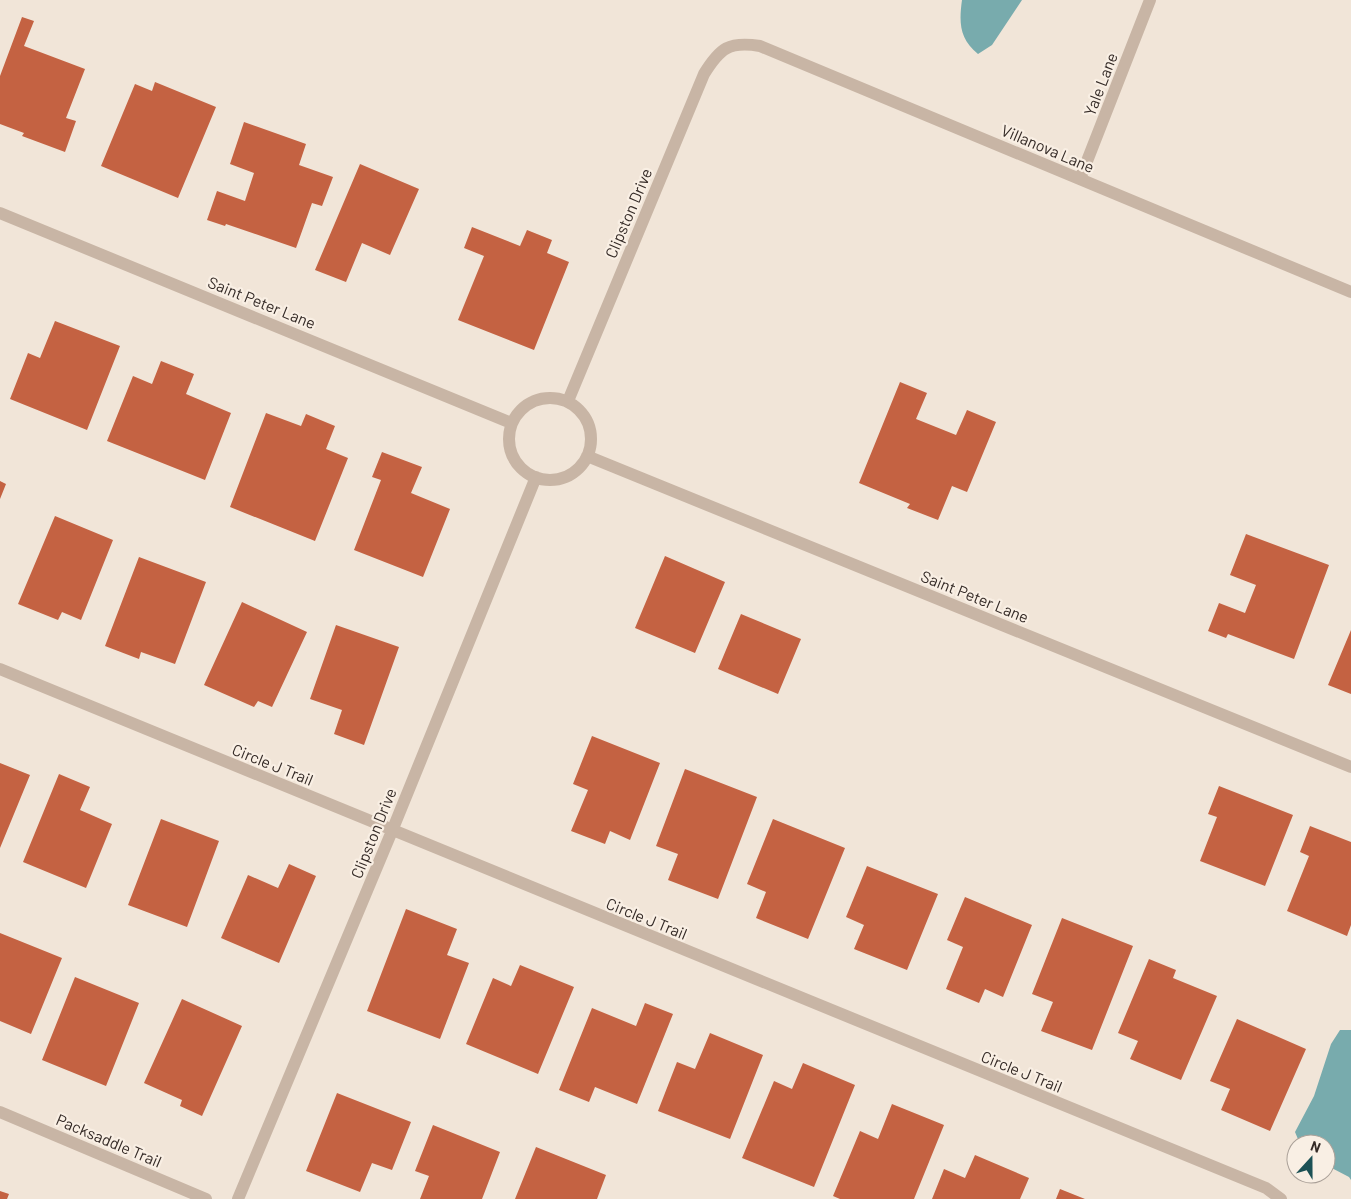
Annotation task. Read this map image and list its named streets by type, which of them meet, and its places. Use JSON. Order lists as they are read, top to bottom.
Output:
{
  "streets": {
    "street": [
      "Yale Lane",
      "Villanova Lane",
      "Clipston Drive",
      "Saint Peter Lane",
      "Circle J Trail",
      "Packsaddle Trail"
    ]
  },
  "crossings": [
    ["Yale Lane", "Villanova Lane"],
    ["Villanova Lane", "Clipston Drive"],
    ["Clipston Drive", "Saint Peter Lane"],
    ["Clipston Drive", "Circle J Trail"]
  ],
  "north": "top"
}
